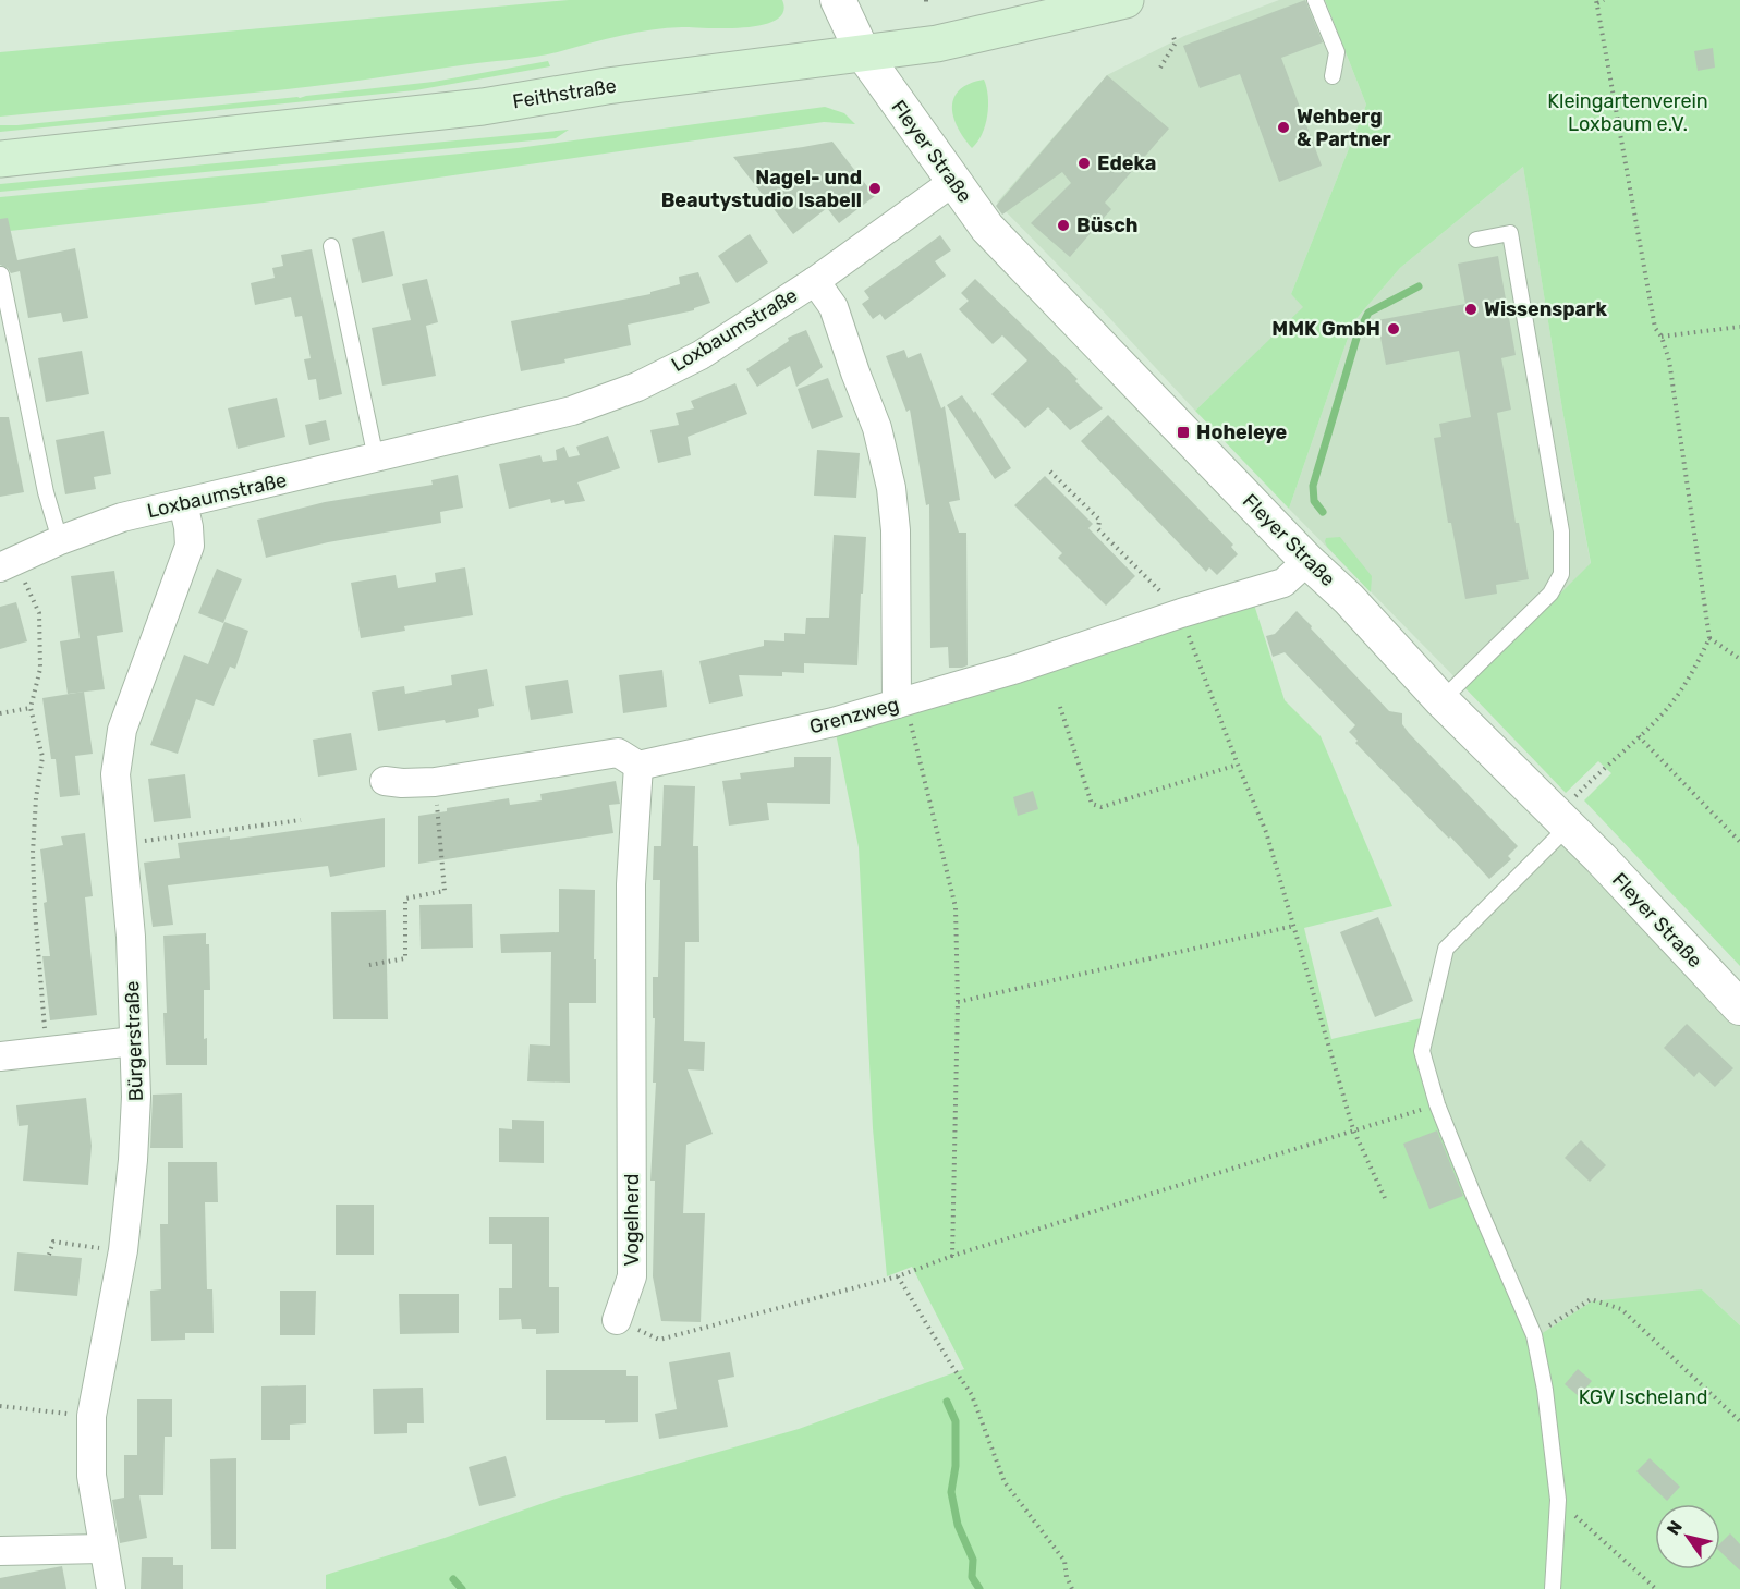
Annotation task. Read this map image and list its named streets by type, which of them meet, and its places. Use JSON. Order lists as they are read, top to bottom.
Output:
{
  "streets": {
    "main road": ["Feithstraße"],
    "street": [
      "Fleyer Straße",
      "Loxbaumstraße",
      "Grenzweg",
      "Bürgerstraße",
      "Vogelherd"
    ]
  },
  "crossings": [
    ["Feithstraße", "Fleyer Straße"],
    ["Fleyer Straße", "Loxbaumstraße"],
    ["Fleyer Straße", "Grenzweg"],
    ["Loxbaumstraße", "Bürgerstraße"],
    ["Grenzweg", "Vogelherd"]
  ],
  "parks": ["Kleingartenverein Loxbaum e.V.", "KGV Ischeland"],
  "places": {
    "other": [
      "Wehberg & Partner",
      "Edeka",
      "Nagel- und Beautystudio Isabell",
      "Büsch",
      "Wissenspark",
      "MMK GmbH"
    ],
    "transit": ["Hoheleye"]
  },
  "north": "top left"
}
